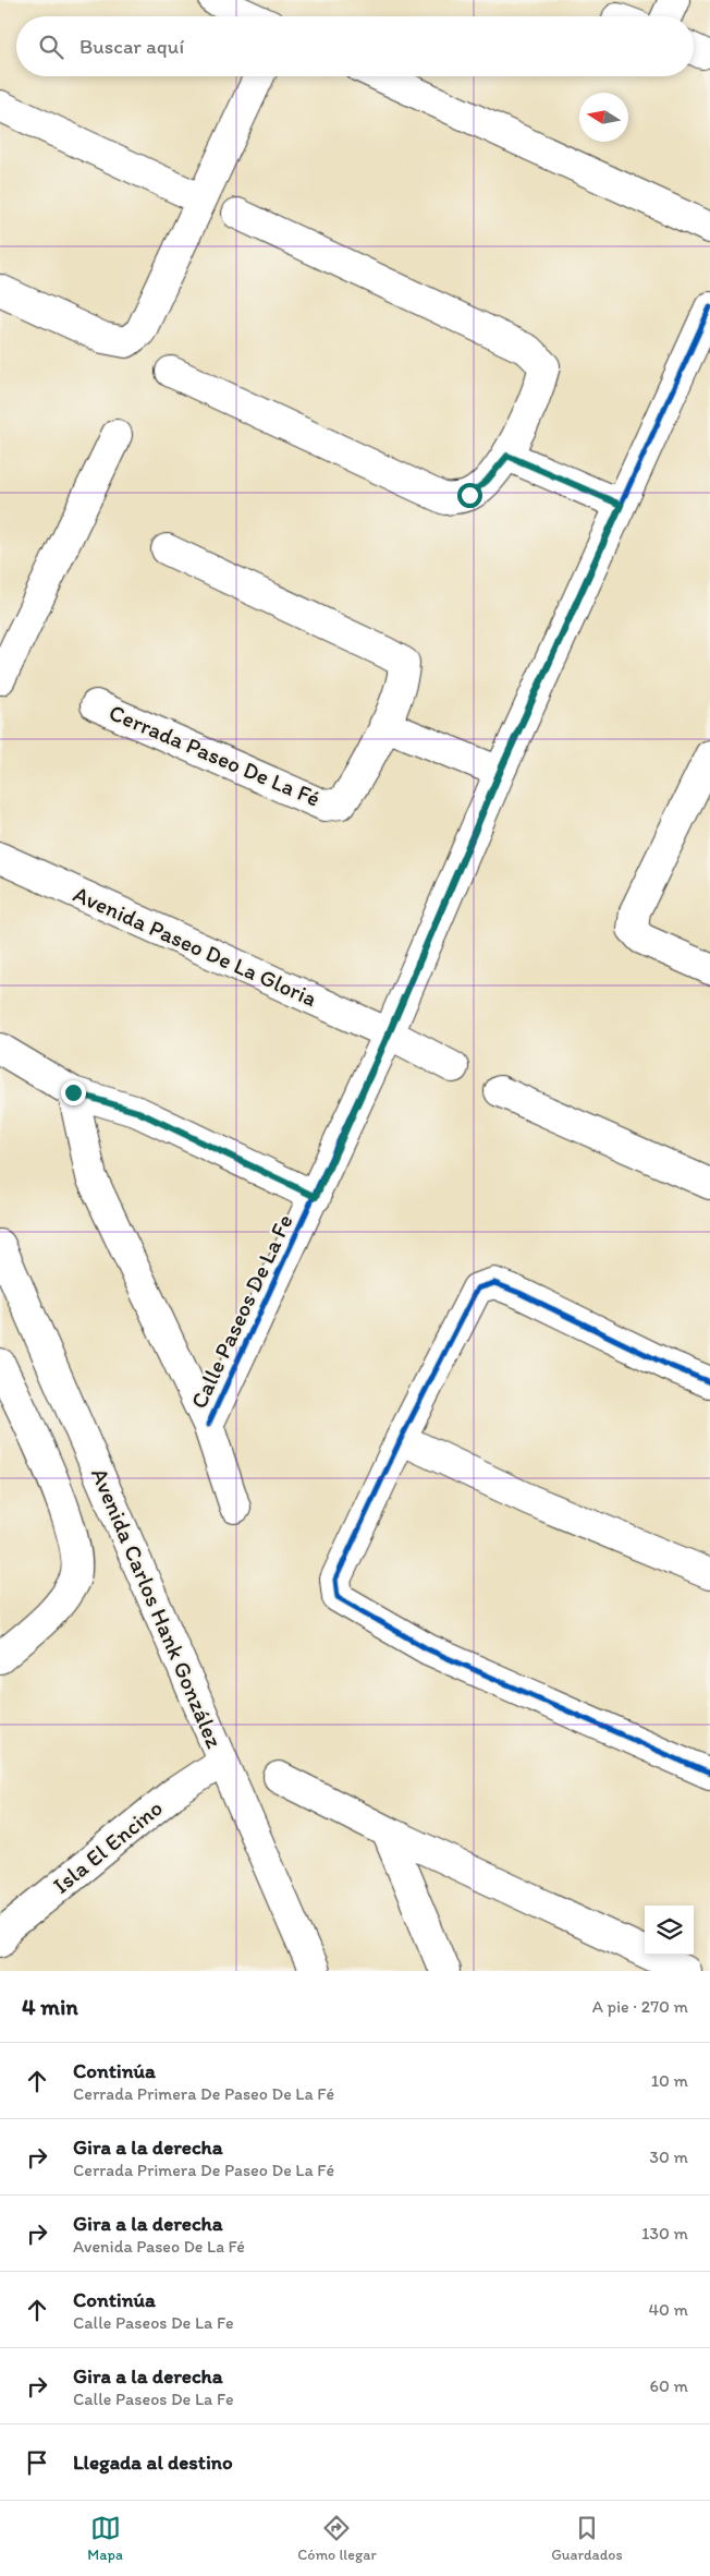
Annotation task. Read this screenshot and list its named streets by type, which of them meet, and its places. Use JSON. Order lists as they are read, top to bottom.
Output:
{
  "streets": {
    "street": [
      "Cerrada Paseo De La Fé",
      "Avenida Paseo De La Gloria",
      "Calle Paseos De La Fe",
      "Avenida Carlos Hank González",
      "Isla El Encino"
    ]
  },
  "crossings": [
    ["Avenida Paseo De La Gloria", "Calle Paseos De La Fe"],
    ["Avenida Carlos Hank González", "Isla El Encino"]
  ],
  "north": "left",
  "page": {
    "search": "Buscar aquí",
    "heading": ["4 min", "A pie · 270 m"],
    "list": [
      ["Continúa", "Cerrada Primera De Paseo De La Fé", "10 m"],
      ["Gira a la derecha", "Cerrada Primera De Paseo De La Fé", "30 m"],
      ["Gira a la derecha", "Avenida Paseo De La Fé", "130 m"],
      ["Continúa", "Calle Paseos De La Fe", "40 m"],
      ["Gira a la derecha", "Calle Paseos De La Fe", "60 m"],
      "Llegada al destino"
    ],
    "nav": ["Mapa", "Cómo llegar", "Guardados"]
  }
}
